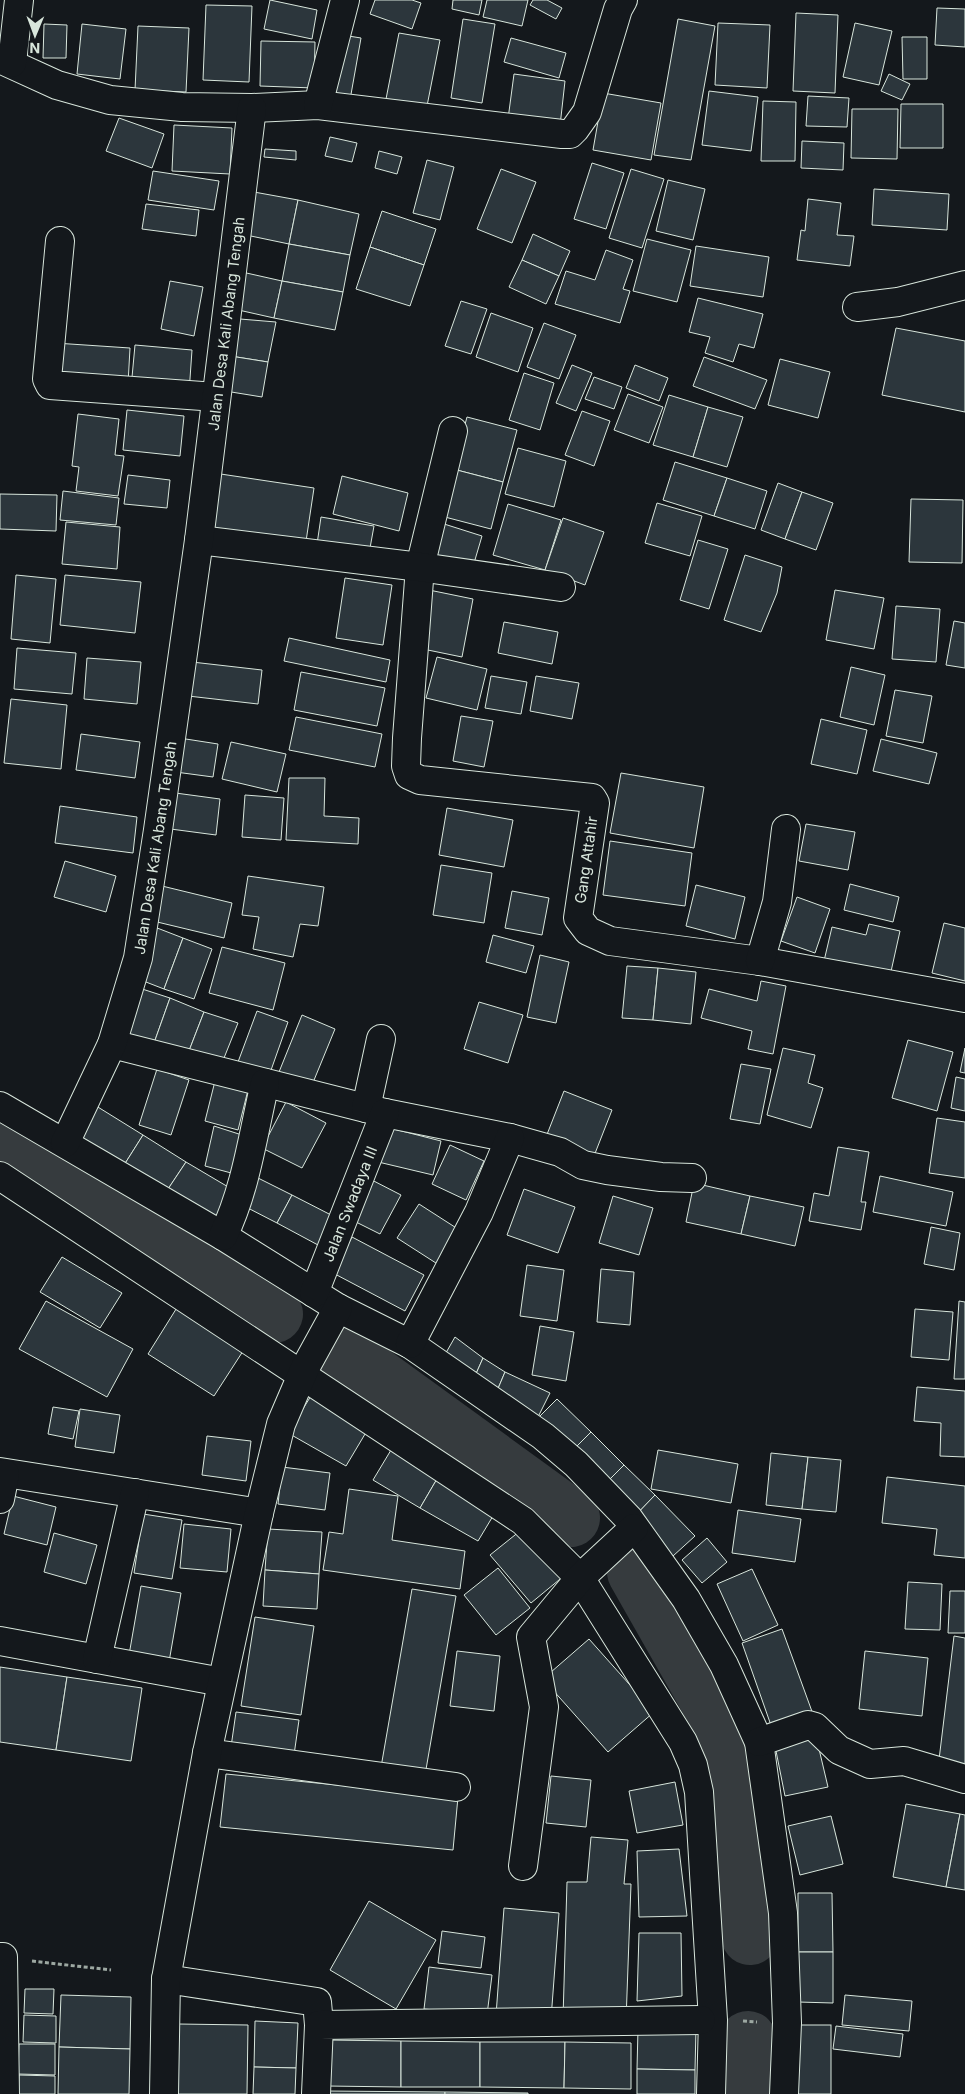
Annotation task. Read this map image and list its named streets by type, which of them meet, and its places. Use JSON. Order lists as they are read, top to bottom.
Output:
{
  "streets": {
    "street": ["Jalan Desa Kali Abang Tengah", "Gang Attahir", "Jalan Swadaya III"]
  },
  "north": "bottom"
}
